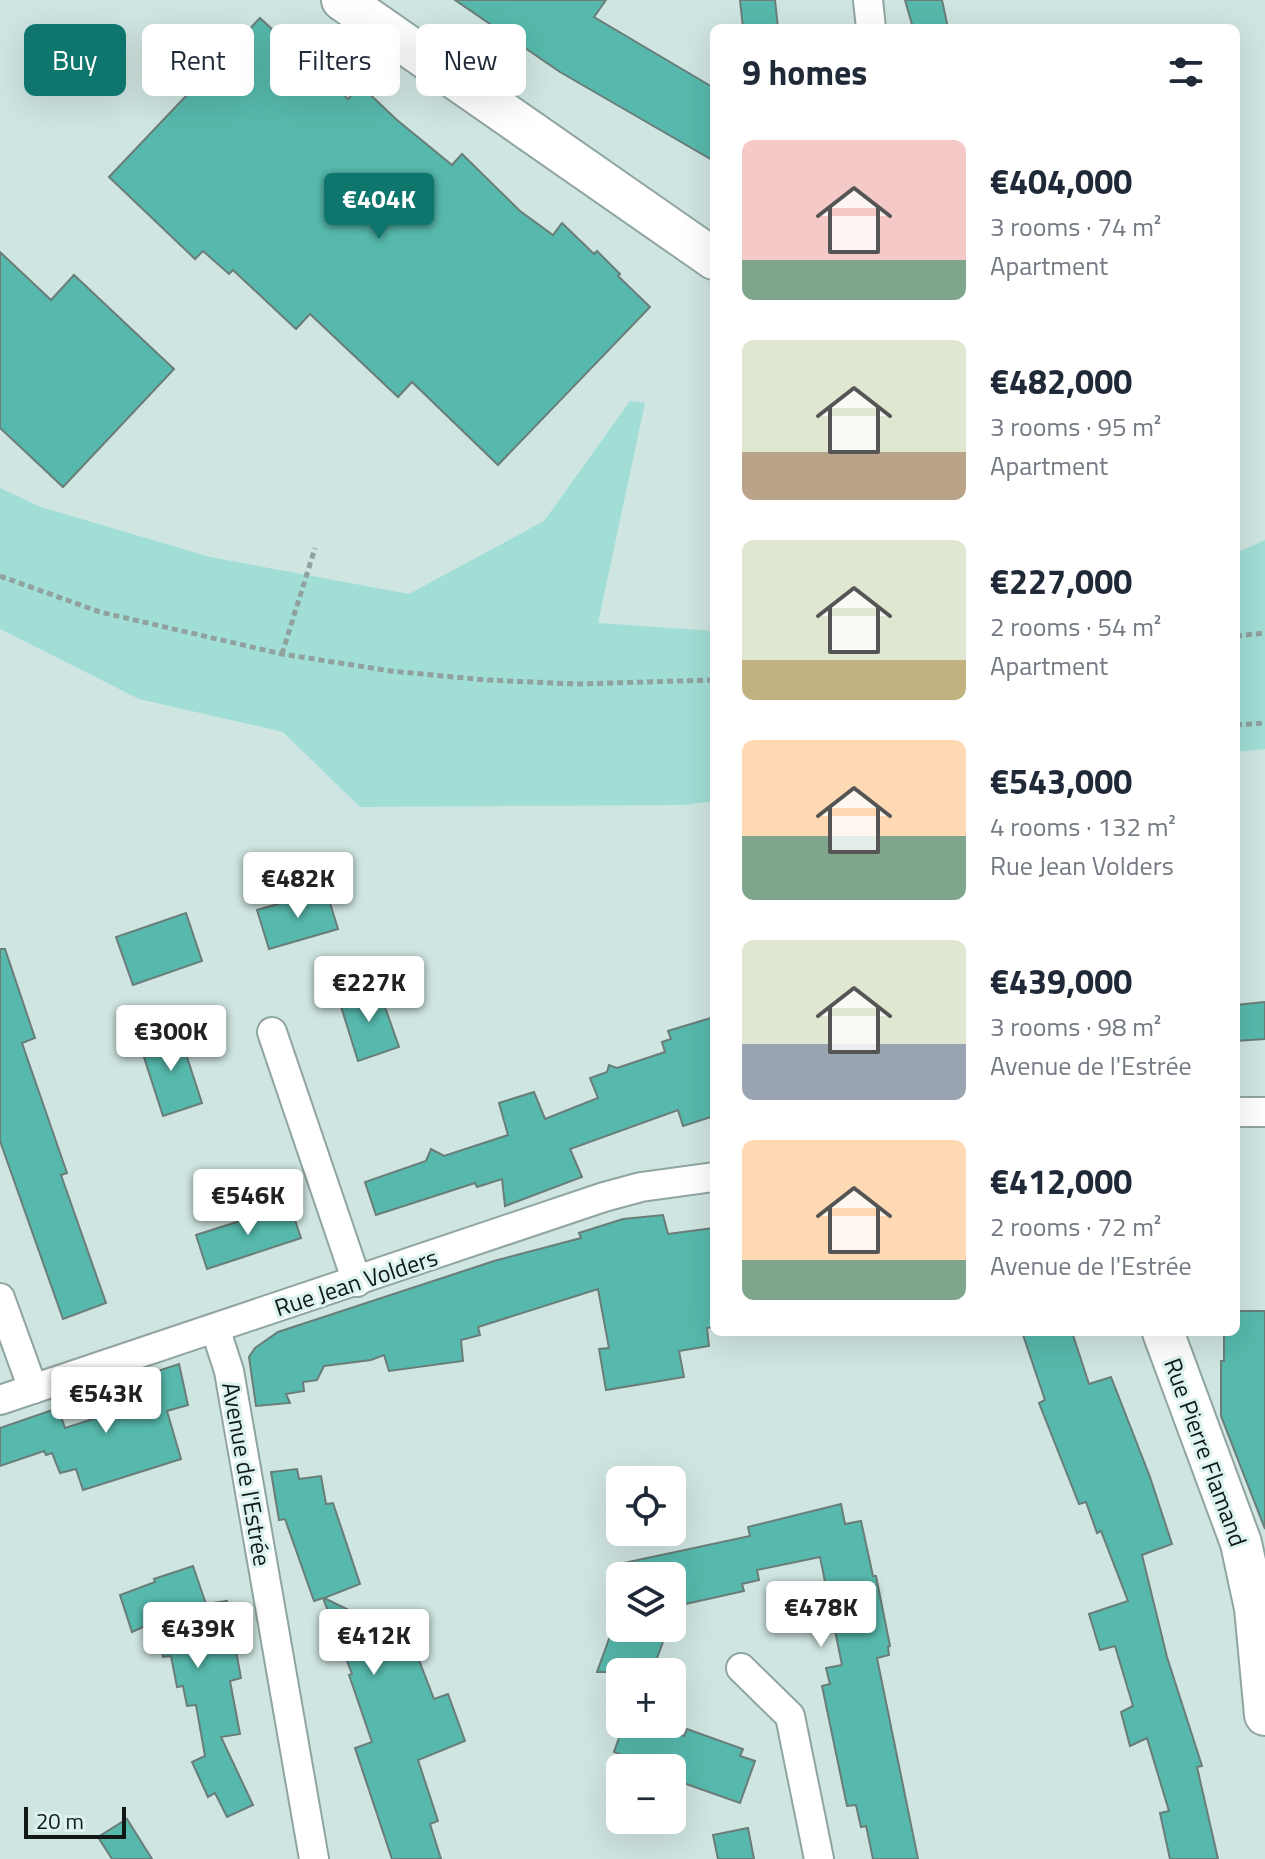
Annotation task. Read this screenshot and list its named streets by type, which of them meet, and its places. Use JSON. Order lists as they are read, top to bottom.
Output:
{
  "streets": {
    "main road": ["Rue Pierre Flamand"],
    "street": ["Rue Jean Volders", "Avenue de l'Estrée"]
  },
  "crossings": [
    ["Rue Jean Volders", "Avenue de l'Estrée"]
  ],
  "scale_bar": "20 m",
  "page": {
    "chip": [
      "Buy",
      "Rent",
      "Filters",
      "New"
    ],
    "heading": "9 homes",
    "list": [
      {
        "name": "€404,000",
        "note": "3 rooms · 74 m² · Apartment"
      },
      {
        "name": "€482,000",
        "note": "3 rooms · 95 m² · Apartment"
      },
      {
        "name": "€227,000",
        "note": "2 rooms · 54 m² · Apartment"
      },
      {
        "name": "€543,000",
        "note": "4 rooms · 132 m² · Rue Jean Volders"
      },
      {
        "name": "€439,000",
        "note": "3 rooms · 98 m² · Avenue de l'Estrée"
      },
      {
        "name": "€412,000",
        "note": "2 rooms · 72 m² · Avenue de l'Estrée"
      }
    ],
    "price": [
      "€404K",
      "€482K",
      "€227K",
      "€300K",
      "€546K",
      "€543K",
      "€478K",
      "€439K",
      "€412K"
    ],
    "map_buttons": ["+", "−"],
    "scale": "20 m"
  }
}
